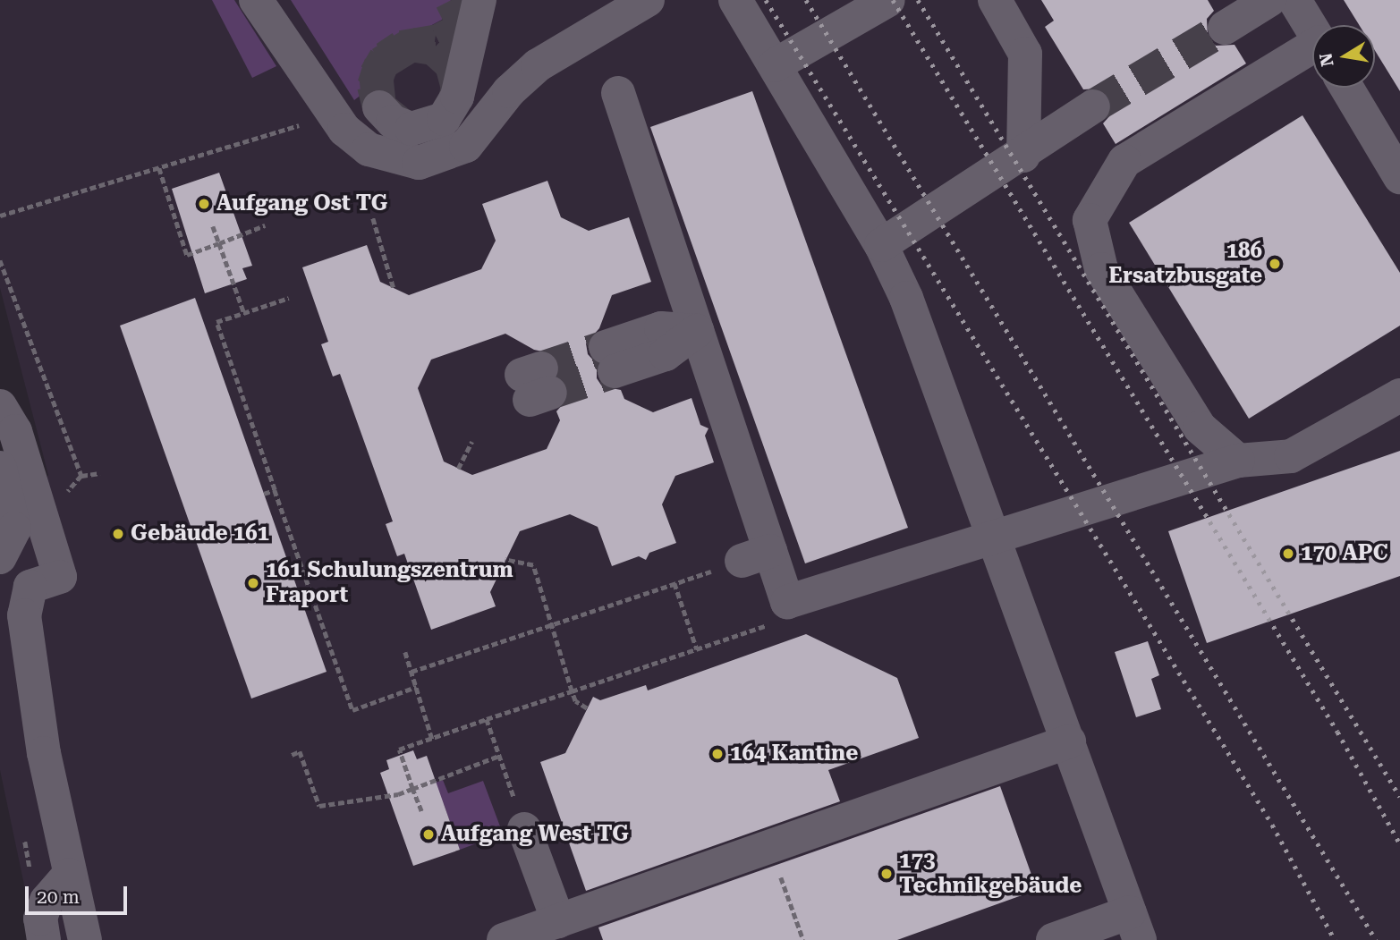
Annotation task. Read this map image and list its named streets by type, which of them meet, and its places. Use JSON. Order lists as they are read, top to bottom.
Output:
{
  "places": [
    "Aufgang Ost TG",
    "186 Ersatzbusgate",
    "Gebäude 161",
    "170 APC",
    "161 Schulungszentrum Fraport",
    "164 Kantine",
    "Aufgang West TG",
    "173 Technikgebäude"
  ],
  "scale_bar": "20 m",
  "north": "left"
}
